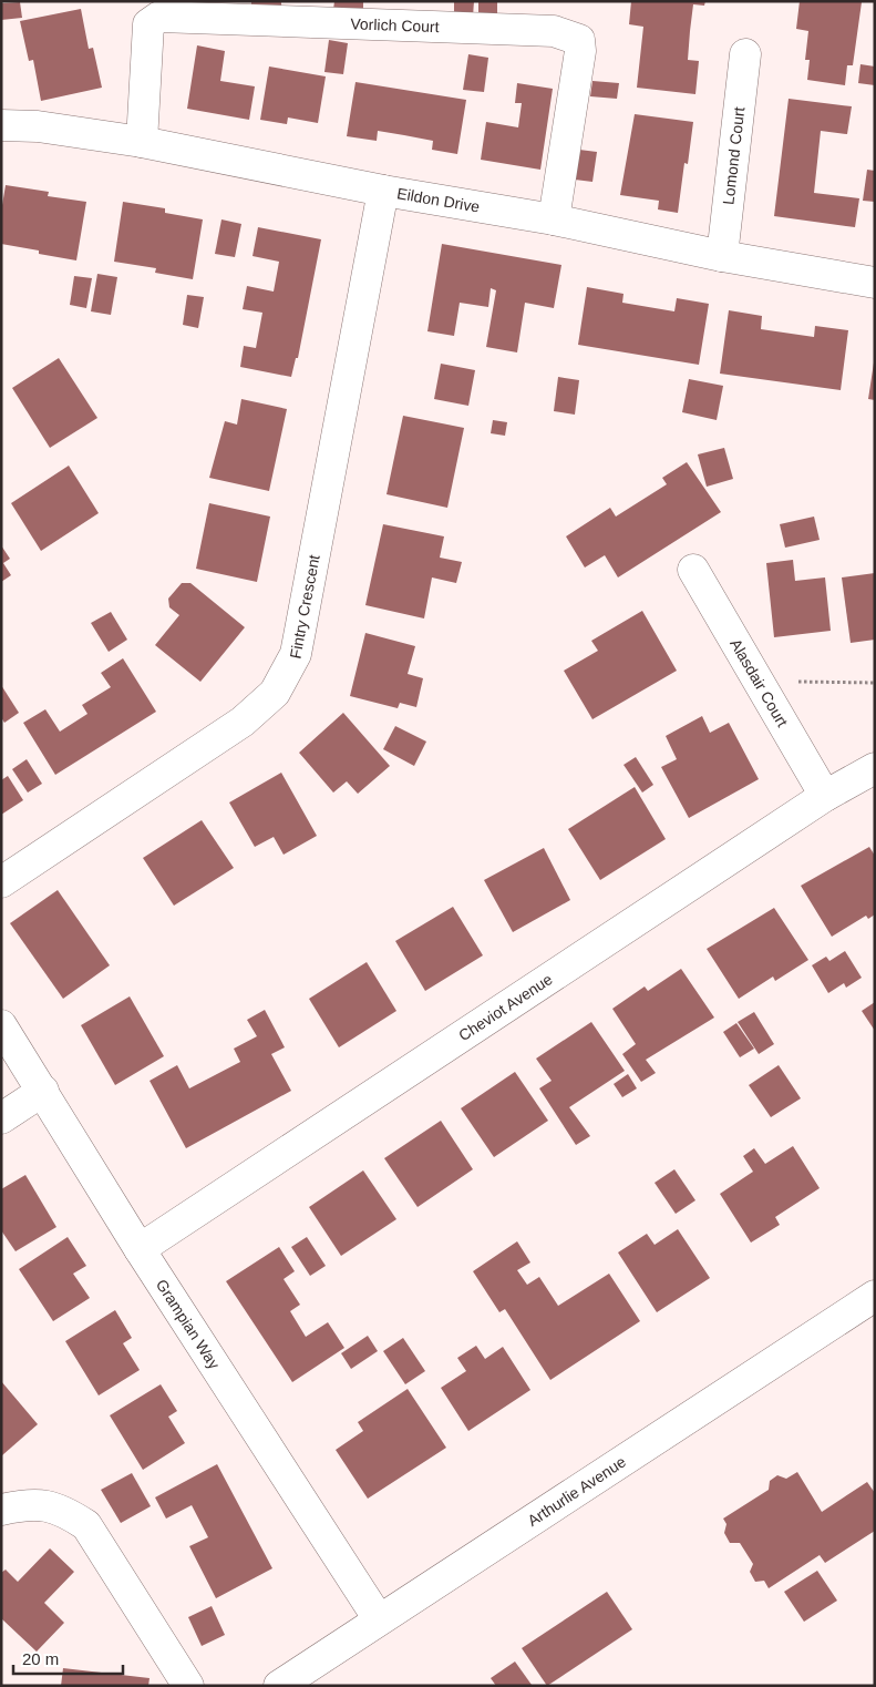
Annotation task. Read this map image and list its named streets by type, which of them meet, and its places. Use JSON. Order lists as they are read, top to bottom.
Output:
{
  "streets": {
    "street": [
      "Vorlich Court",
      "Lomond Court",
      "Eildon Drive",
      "Fintry Crescent",
      "Alasdair Court",
      "Cheviot Avenue",
      "Grampian Way",
      "Arthurlie Avenue"
    ]
  },
  "crossings": [
    ["Vorlich Court", "Eildon Drive"],
    ["Lomond Court", "Eildon Drive"],
    ["Eildon Drive", "Fintry Crescent"],
    ["Alasdair Court", "Cheviot Avenue"],
    ["Cheviot Avenue", "Grampian Way"],
    ["Grampian Way", "Arthurlie Avenue"]
  ],
  "scale_bar": "20 m"
}
